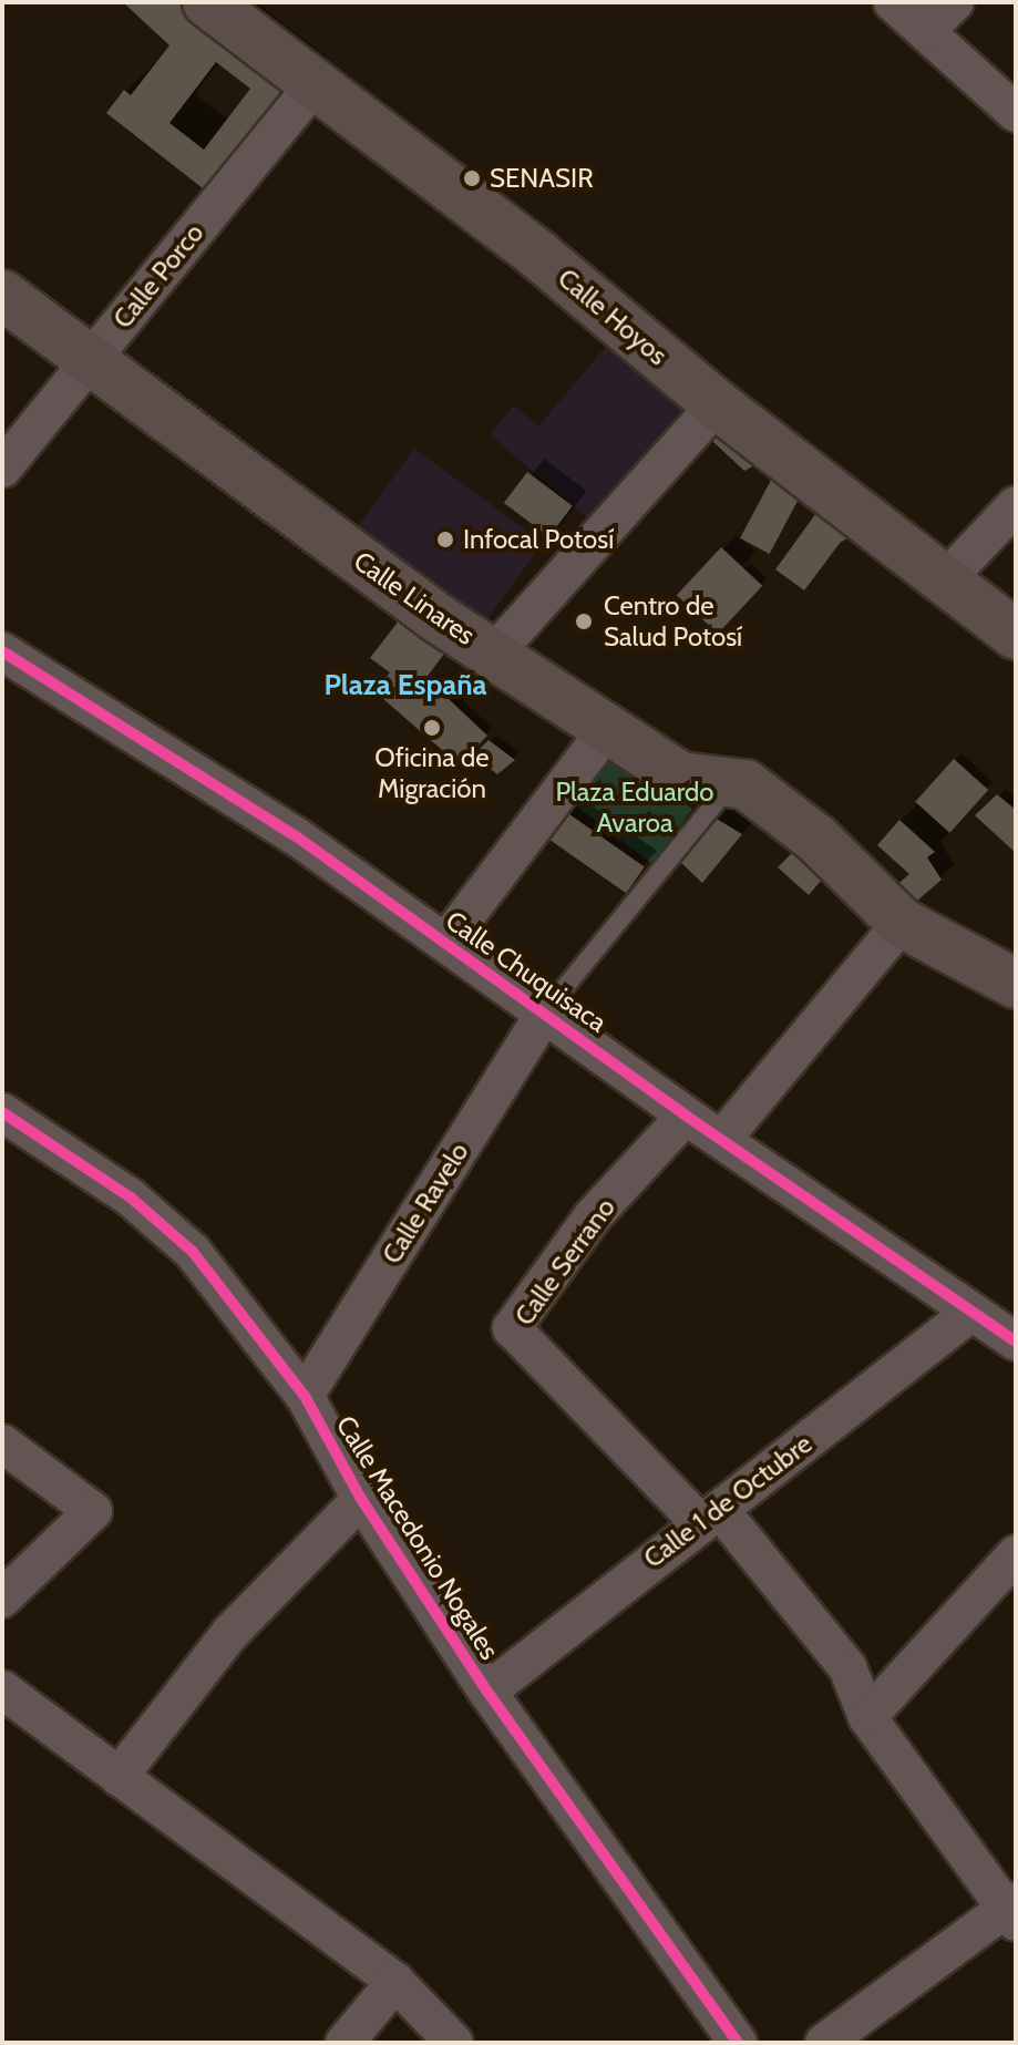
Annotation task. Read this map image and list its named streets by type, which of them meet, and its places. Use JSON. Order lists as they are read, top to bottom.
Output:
{
  "streets": {
    "main road": ["Calle Hoyos", "Calle Linares"],
    "street": [
      "Calle Porco",
      "Calle Chuquisaca",
      "Calle Ravelo",
      "Calle Serrano",
      "Calle 1 de Octubre",
      "Calle Macedonio Nogales"
    ]
  },
  "crossings": [
    ["Calle Porco", "Calle Hoyos"],
    ["Calle Porco", "Calle Linares"],
    ["Calle Chuquisaca", "Calle Ravelo"],
    ["Calle Chuquisaca", "Calle Serrano"],
    ["Calle Chuquisaca", "Calle 1 de Octubre"],
    ["Calle Ravelo", "Calle Macedonio Nogales"],
    ["Calle Serrano", "Calle 1 de Octubre"],
    ["Calle 1 de Octubre", "Calle Macedonio Nogales"]
  ],
  "districts": ["Plaza España"],
  "parks": ["Plaza Eduardo Avaroa"],
  "places": [
    "SENASIR",
    "Infocal Potosí",
    "Centro de Salud Potosí",
    "Oficina de Migración"
  ]
}
